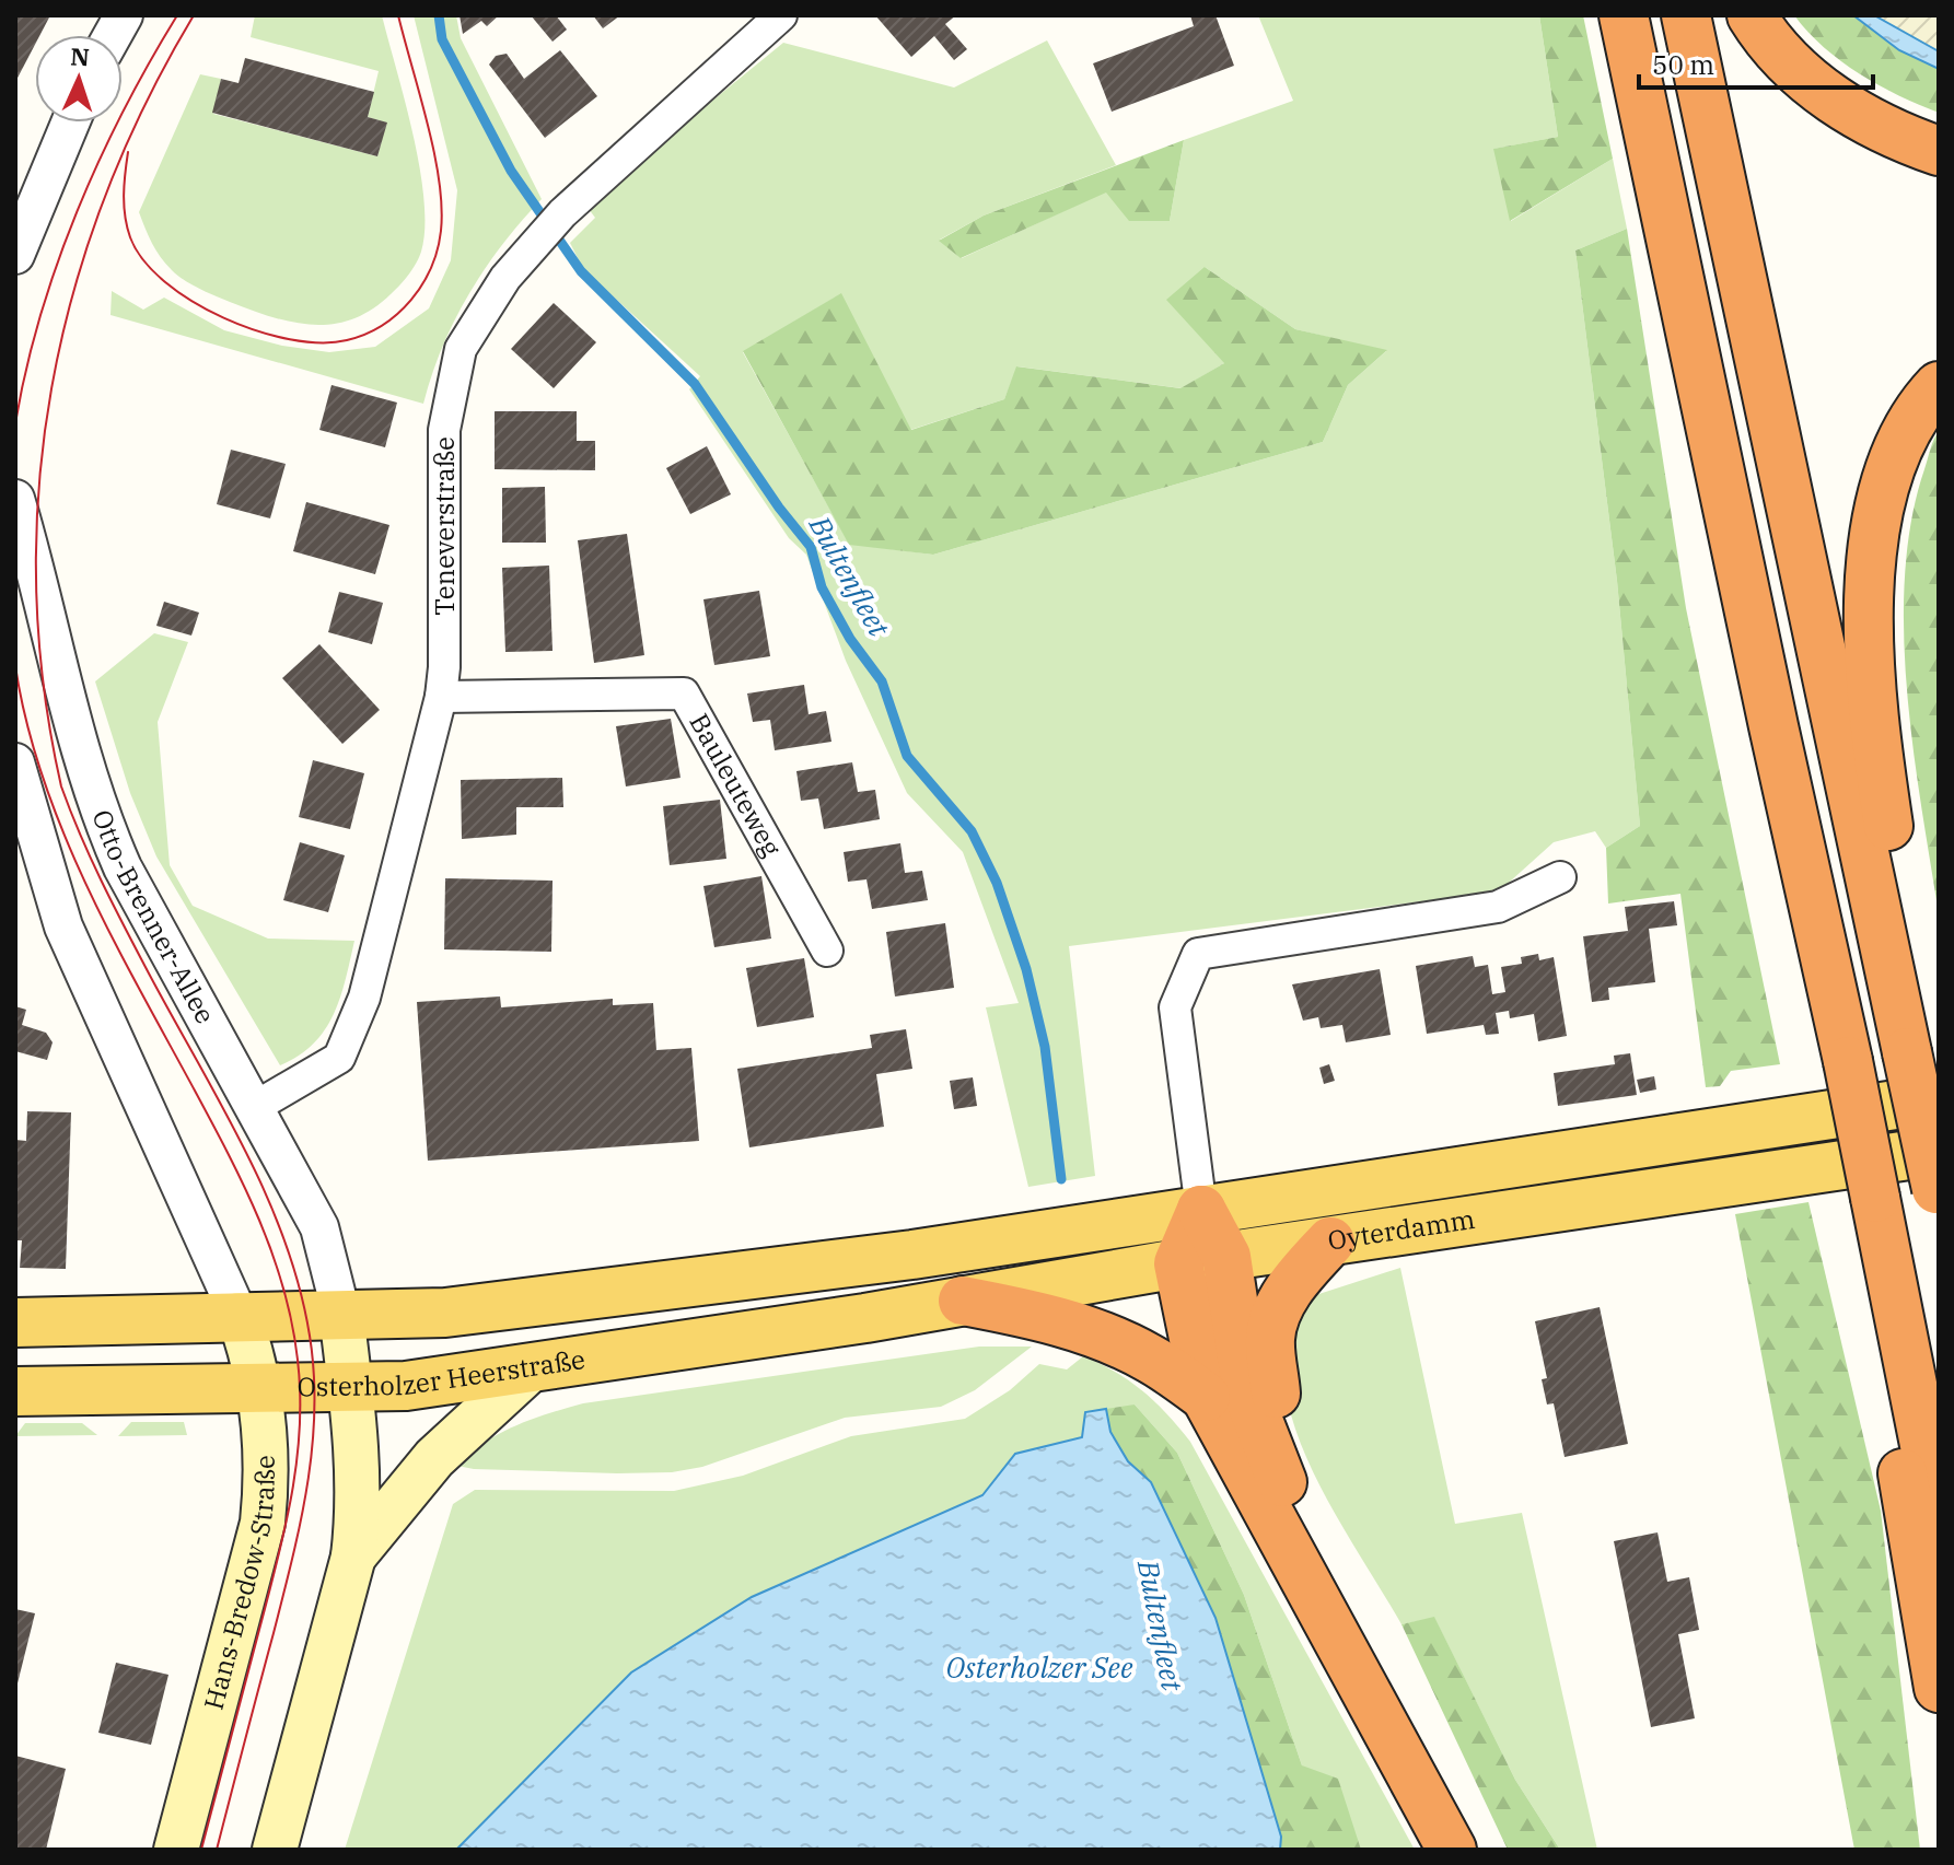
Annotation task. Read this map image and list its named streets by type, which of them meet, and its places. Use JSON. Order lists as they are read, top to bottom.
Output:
{
  "streets": {
    "main road": ["Oyterdamm", "Osterholzer Heerstraße", "Hans-Bredow-Straße"],
    "street": ["Teneverstraße", "Bauleuteweg", "Otto-Brenner-Allee"]
  },
  "crossings": [
    ["Teneverstraße", "Bauleuteweg"],
    ["Teneverstraße", "Otto-Brenner-Allee"],
    ["Otto-Brenner-Allee", "Oyterdamm"],
    ["Oyterdamm", "Osterholzer Heerstraße"],
    ["Osterholzer Heerstraße", "Hans-Bredow-Straße"]
  ],
  "water": ["Bultenfleet", "Osterholzer See"],
  "scale_bar": "50 m",
  "north": "top"
}
